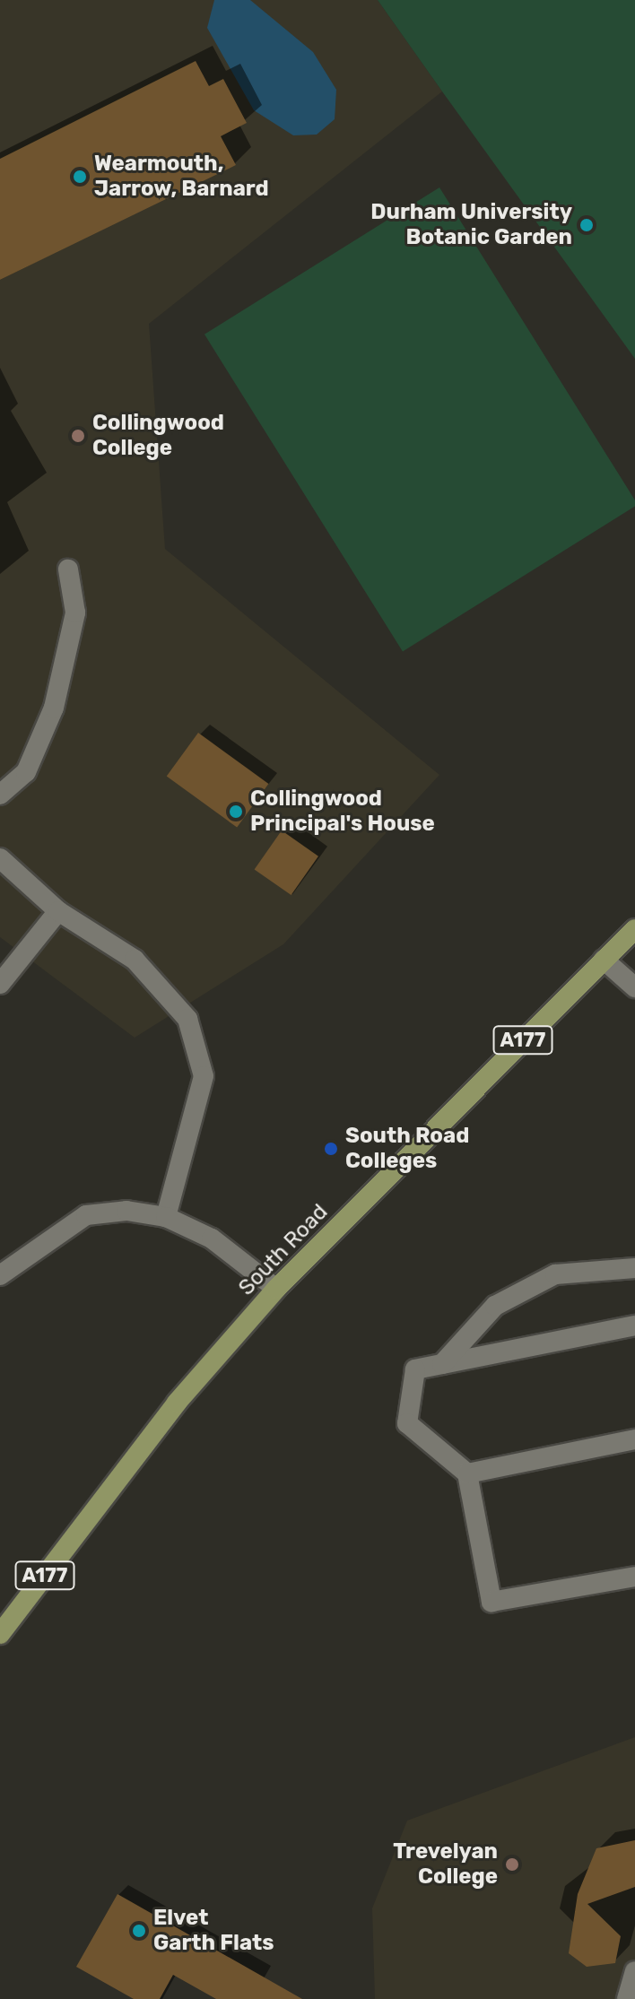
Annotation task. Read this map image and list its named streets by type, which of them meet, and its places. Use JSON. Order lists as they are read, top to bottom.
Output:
{
  "streets": {
    "main road": ["A177", "South Road"]
  },
  "places": [
    "Wearmouth, Jarrow, Barnard",
    "Durham University Botanic Garden",
    "Collingwood College",
    "Collingwood Principal's House",
    "South Road Colleges",
    "Trevelyan College",
    "Elvet Garth Flats"
  ]
}
